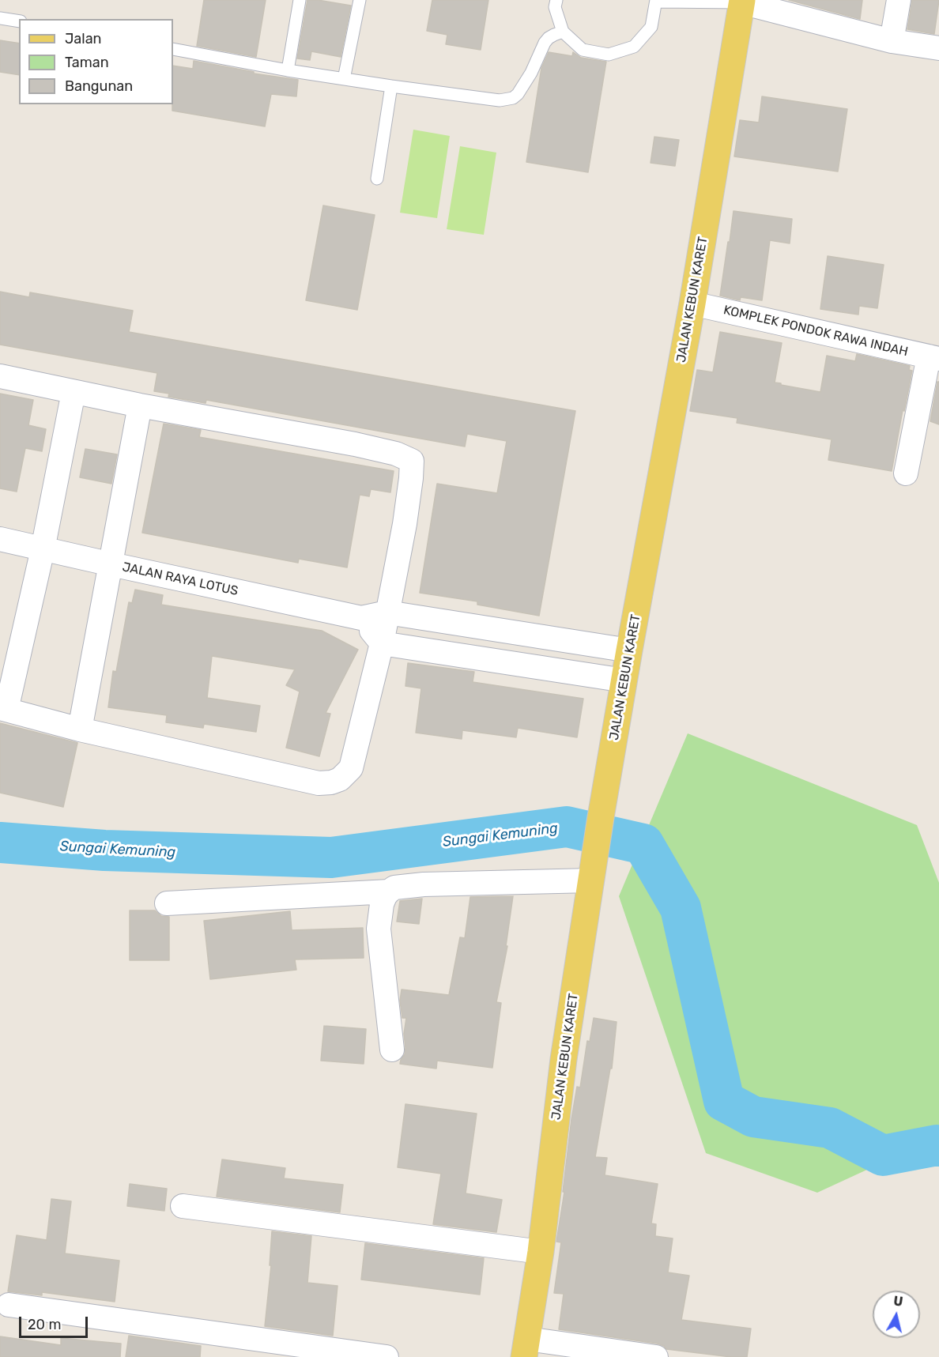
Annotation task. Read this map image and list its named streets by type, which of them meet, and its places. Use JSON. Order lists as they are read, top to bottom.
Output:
{
  "streets": {
    "main road": ["JALAN KEBUN KARET"],
    "street": ["KOMPLEK PONDOK RAWA INDAH", "JALAN RAYA LOTUS"]
  },
  "crossings": [
    ["JALAN KEBUN KARET", "KOMPLEK PONDOK RAWA INDAH"]
  ],
  "water": ["Sungai Kemuning"],
  "legend": ["Jalan", "Taman", "Bangunan"],
  "scale_bar": "20 m",
  "north": "top"
}
